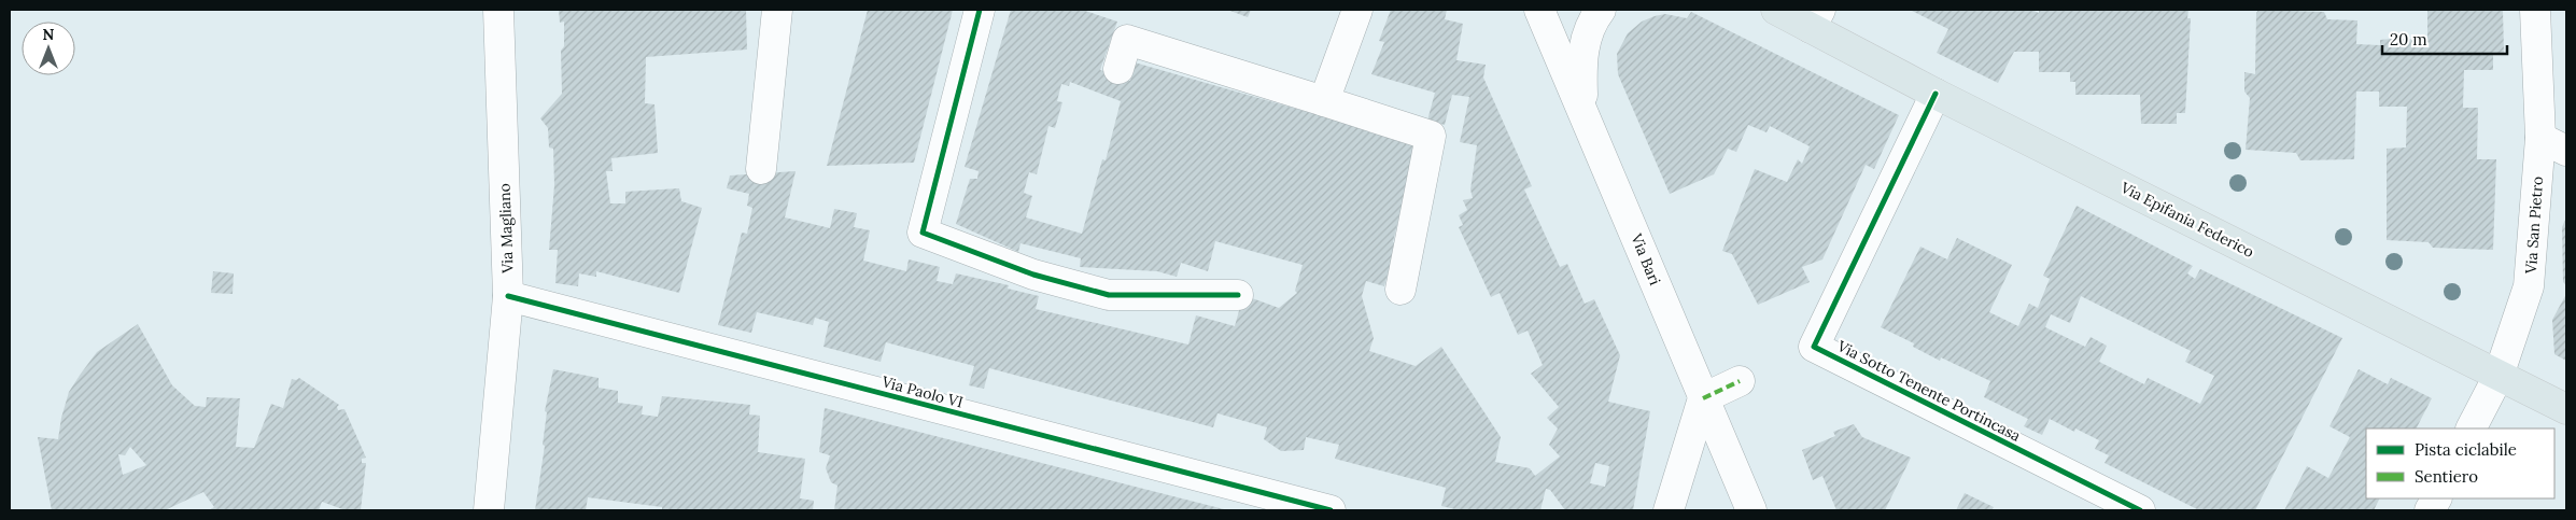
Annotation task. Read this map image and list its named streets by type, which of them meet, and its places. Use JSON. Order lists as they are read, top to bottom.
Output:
{
  "streets": {
    "main road": ["Via Epifania Federico"],
    "street": [
      "Via San Pietro",
      "Via Magliano",
      "Via Bari",
      "Via Sotto Tenente Portincasa",
      "Via Paolo VI"
    ]
  },
  "crossings": [
    ["Via Epifania Federico", "Via San Pietro"],
    ["Via Epifania Federico", "Via Sotto Tenente Portincasa"],
    ["Via Magliano", "Via Paolo VI"]
  ],
  "legend": ["Pista ciclabile", "Sentiero"],
  "scale_bar": "20 m",
  "north": "top"
}
